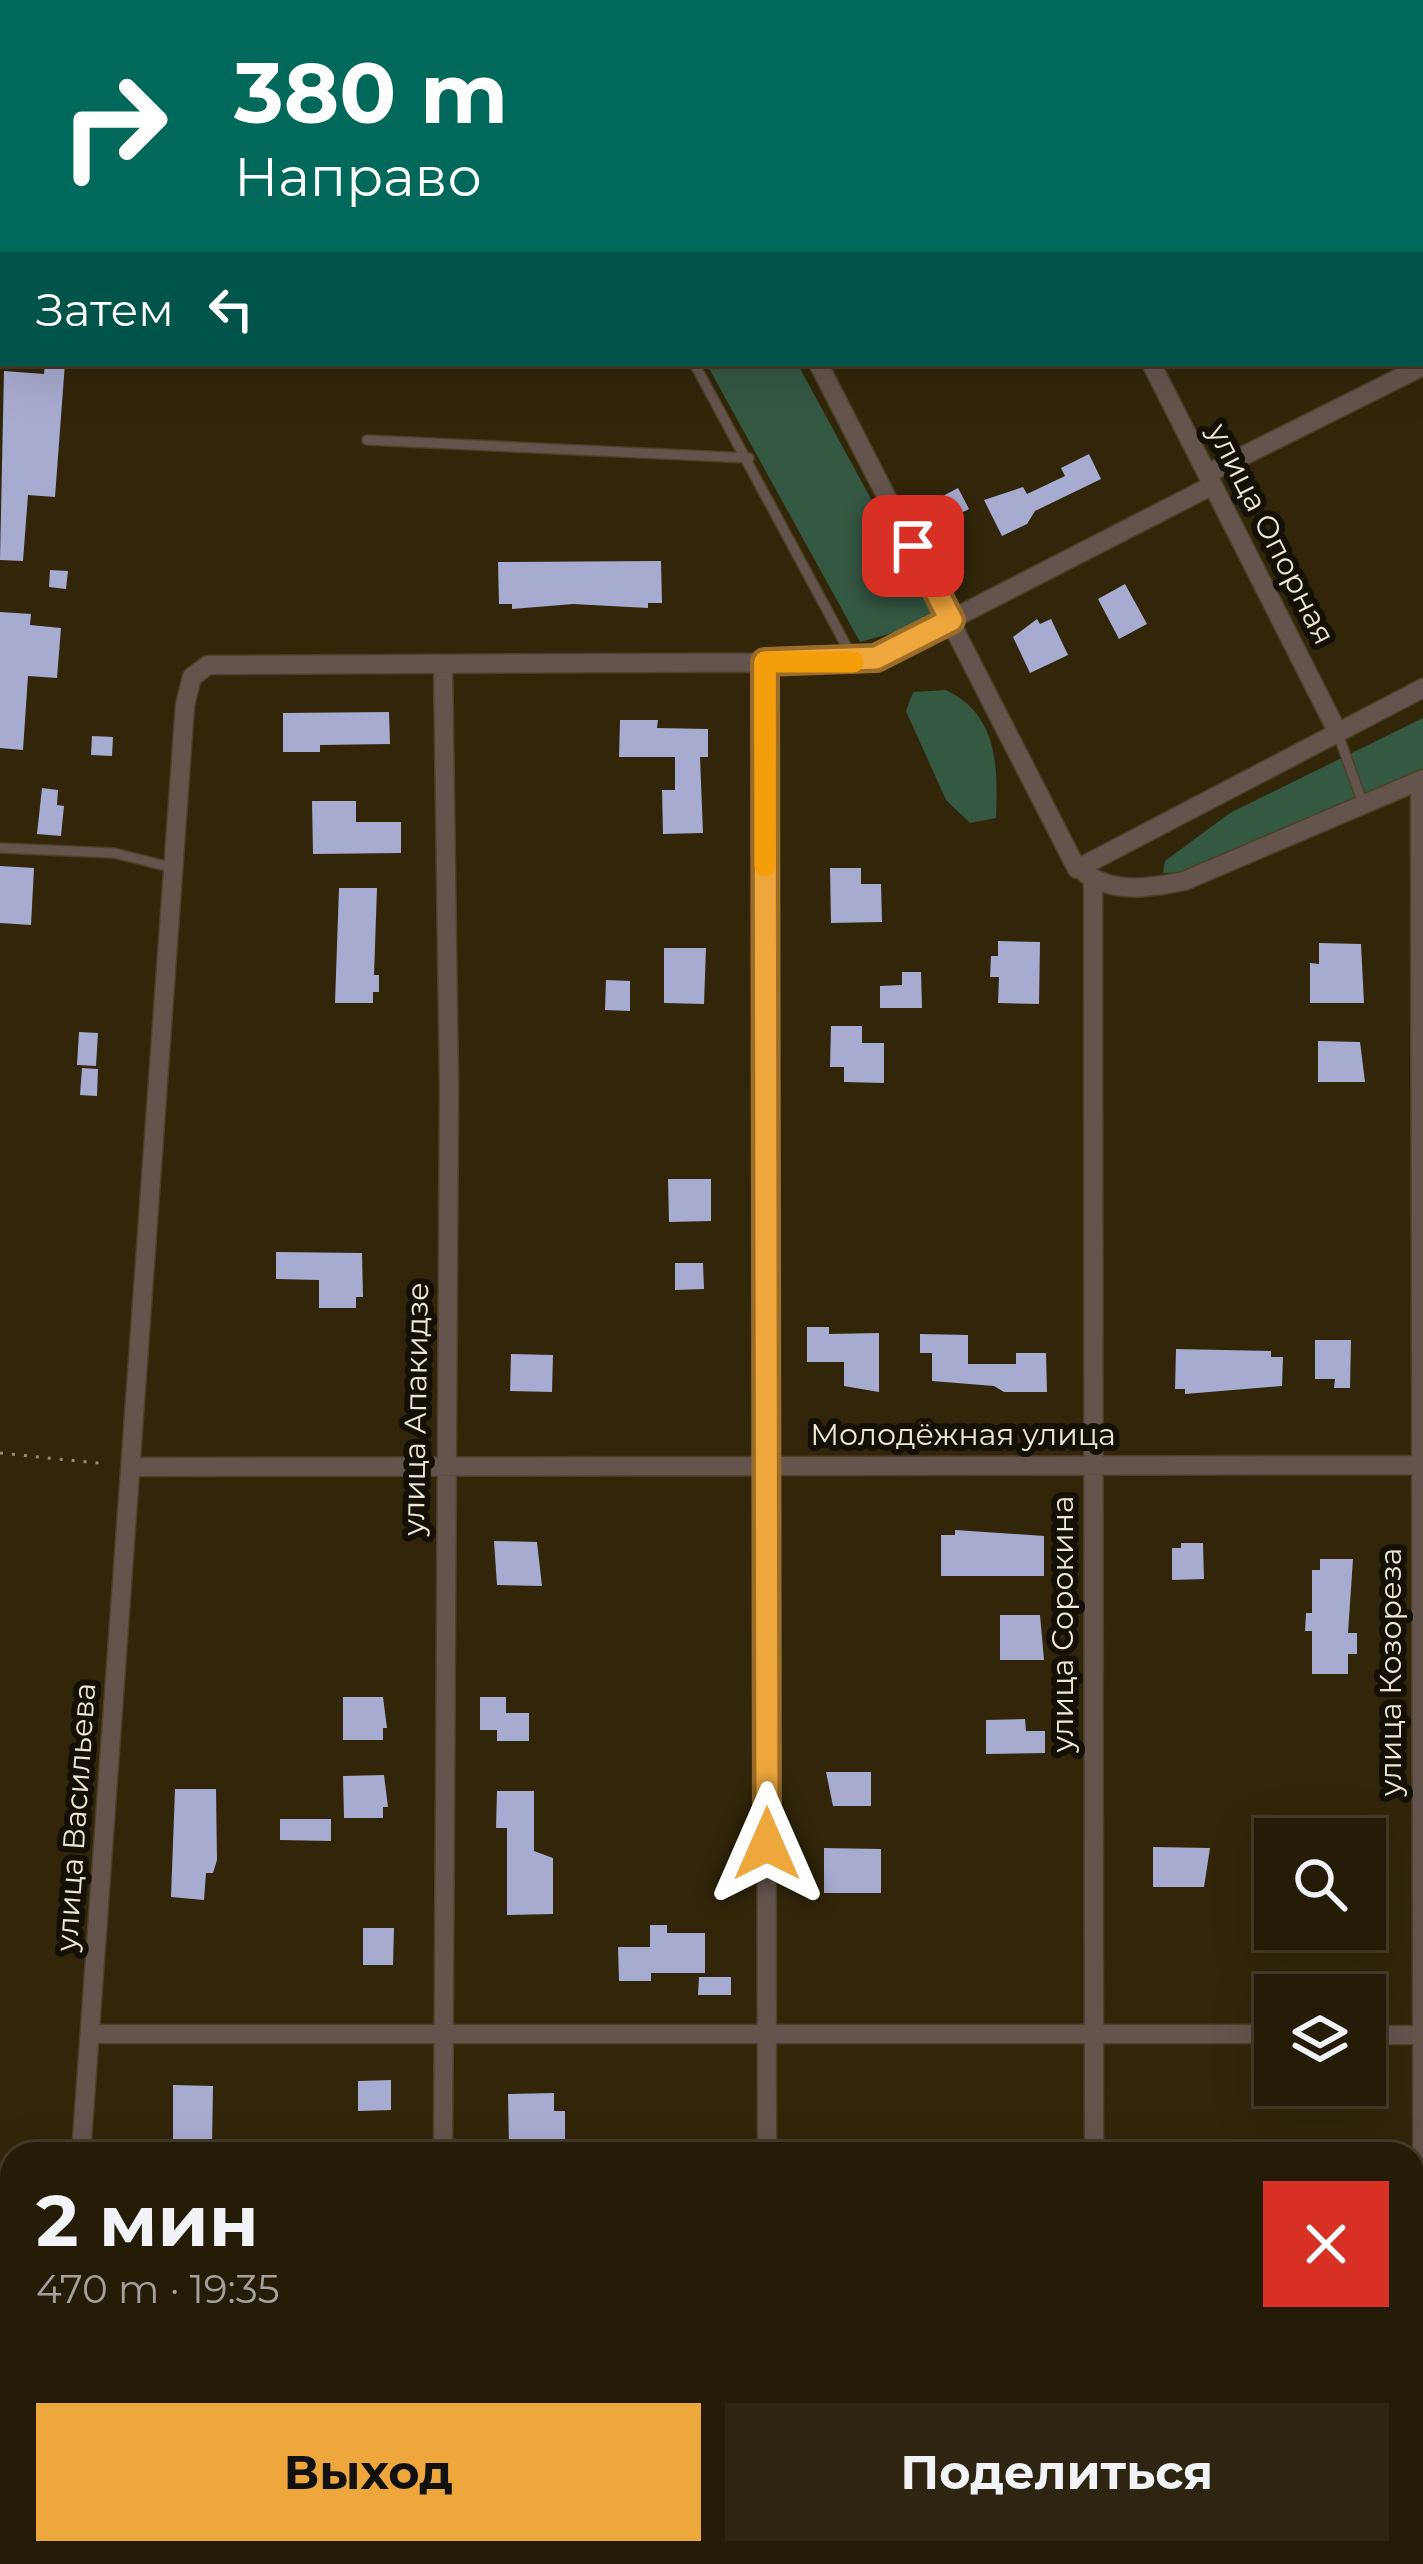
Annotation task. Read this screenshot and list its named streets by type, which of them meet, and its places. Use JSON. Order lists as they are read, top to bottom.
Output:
{
  "streets": {
    "street": [
      "улица Опорная",
      "улица Апакидзе",
      "Молодёжная улица",
      "улица Сорокина",
      "улица Козореза",
      "улица Васильева"
    ]
  },
  "crossings": [
    ["улица Апакидзе", "Молодёжная улица"],
    ["улица Апакидзе", "улица Васильева"],
    ["Молодёжная улица", "улица Сорокина"],
    ["Молодёжная улица", "улица Козореза"],
    ["Молодёжная улица", "улица Васильева"]
  ],
  "page": {
    "turn": ["380 m", "Направо"],
    "then": "Затем",
    "heading": ["2 мин", "470 m · 19:35"],
    "buttons": ["Выход", "Поделиться"]
  }
}
